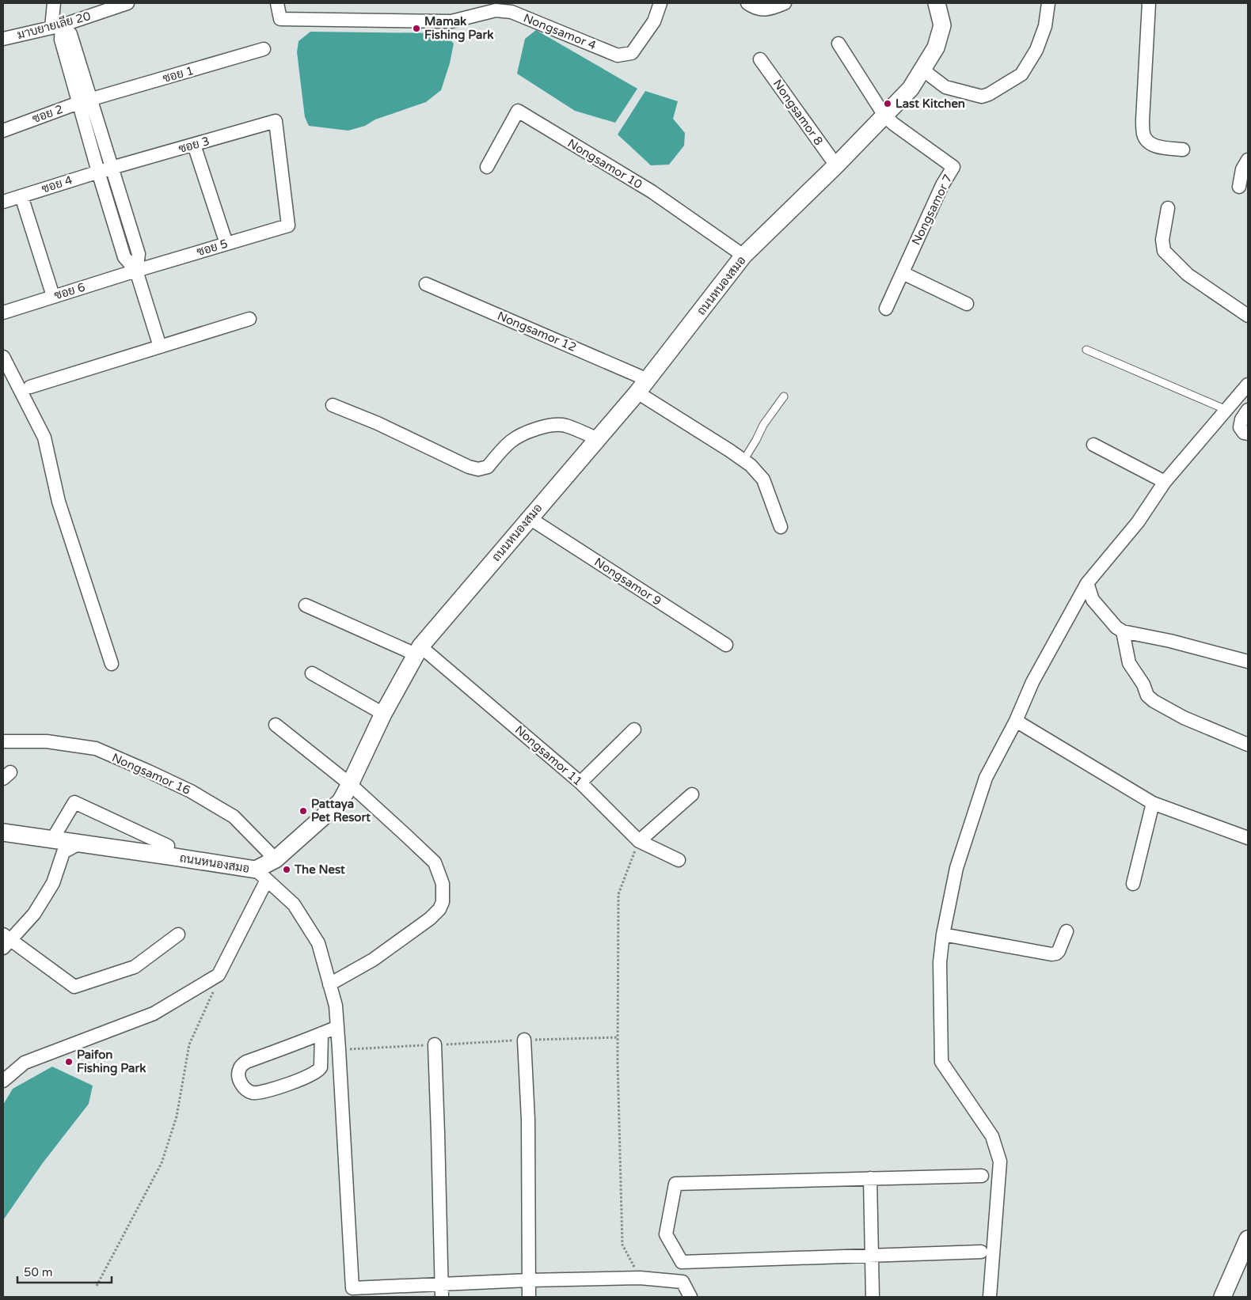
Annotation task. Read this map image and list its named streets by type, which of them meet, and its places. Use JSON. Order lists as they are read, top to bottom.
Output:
{
  "streets": {
    "street": [
      "มาบยายเลีย 20",
      "Nongsamor 4",
      "ซอย 1",
      "Nongsamor 8",
      "ซอย 2",
      "ซอย 3",
      "Nongsamor 10",
      "ซอย 4",
      "Nongsamor 7",
      "ซอย 5",
      "ถนนหนองสมอ",
      "ซอย 6",
      "Nongsamor 12",
      "Nongsamor 9",
      "Nongsamor 11",
      "Nongsamor 16"
    ]
  },
  "crossings": [
    ["ซอย 1", "ซอย 2"],
    ["Nongsamor 8", "ถนนหนองสมอ"],
    ["ซอย 3", "ซอย 4"],
    ["ซอย 3", "ซอย 5"],
    ["Nongsamor 10", "ถนนหนองสมอ"],
    ["Nongsamor 7", "ถนนหนองสมอ"],
    ["ซอย 5", "ซอย 6"],
    ["ถนนหนองสมอ", "Nongsamor 12"],
    ["ถนนหนองสมอ", "Nongsamor 9"],
    ["ถนนหนองสมอ", "Nongsamor 11"],
    ["ถนนหนองสมอ", "Nongsamor 16"]
  ],
  "places": [
    "Mamak Fishing Park",
    "Last Kitchen",
    "Pattaya Pet Resort",
    "The Nest",
    "Paifon Fishing Park"
  ],
  "scale_bar": "50 m"
}
